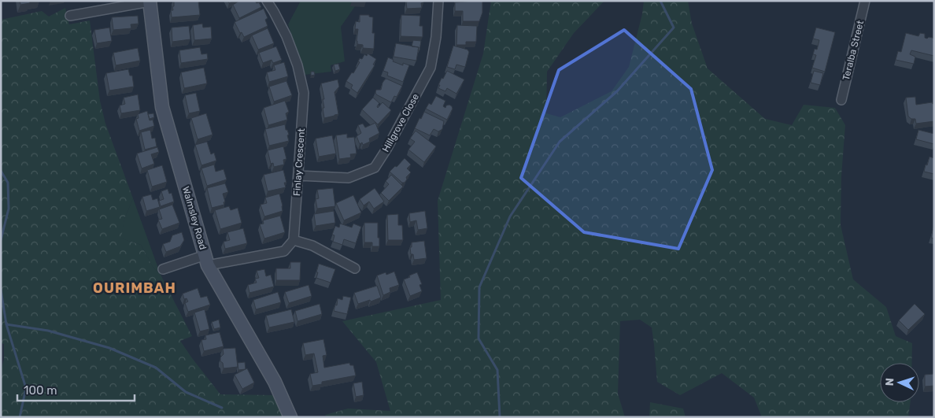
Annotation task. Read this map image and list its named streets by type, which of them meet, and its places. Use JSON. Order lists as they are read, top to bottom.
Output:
{
  "streets": {
    "street": [
      "Teralba Street",
      "Hillgrove Close",
      "Finlay Crescent",
      "Walmsley Road"
    ]
  },
  "crossings": [
    ["Hillgrove Close", "Finlay Crescent"]
  ],
  "districts": ["OURIMBAH"],
  "scale_bar": "100 m",
  "north": "left"
}
